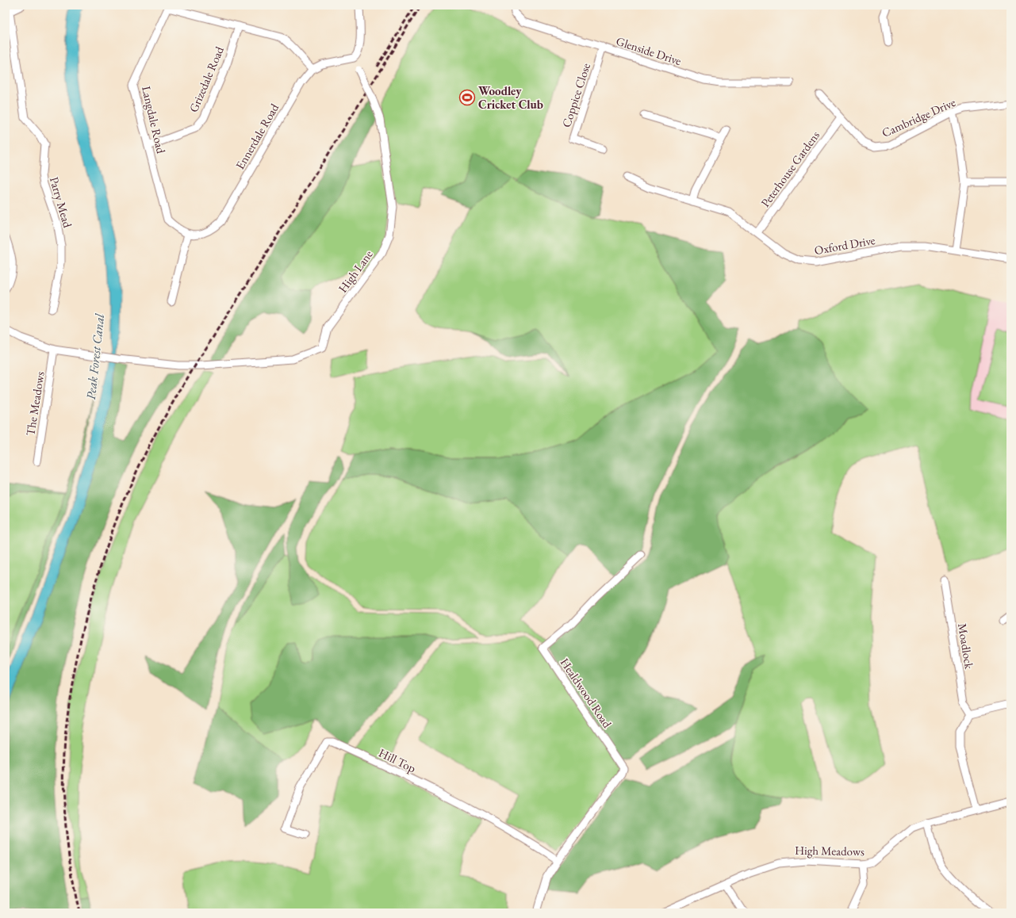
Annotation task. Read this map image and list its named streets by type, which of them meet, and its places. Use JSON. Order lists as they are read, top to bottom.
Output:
{
  "streets": {
    "street": [
      "Glenside Drive",
      "Grizedale Road",
      "Coppice Close",
      "Cambridge Drive",
      "Langdale Road",
      "Ennerdale Road",
      "Peterhouse Gardens",
      "Parry Mead",
      "Oxford Drive",
      "High Lane",
      "The Meadows",
      "Moadlock",
      "Healdwood Road",
      "Hill Top",
      "High Meadows"
    ]
  },
  "crossings": [
    ["Glenside Drive", "Coppice Close"],
    ["Grizedale Road", "Langdale Road"],
    ["Cambridge Drive", "Peterhouse Gardens"],
    ["Langdale Road", "Ennerdale Road"],
    ["Ennerdale Road", "High Lane"],
    ["Peterhouse Gardens", "Oxford Drive"],
    ["High Lane", "The Meadows"],
    ["Healdwood Road", "Hill Top"]
  ],
  "water": ["Peak Forest Canal"],
  "places": {
    "sports": ["Woodley Cricket Club"]
  }
}
